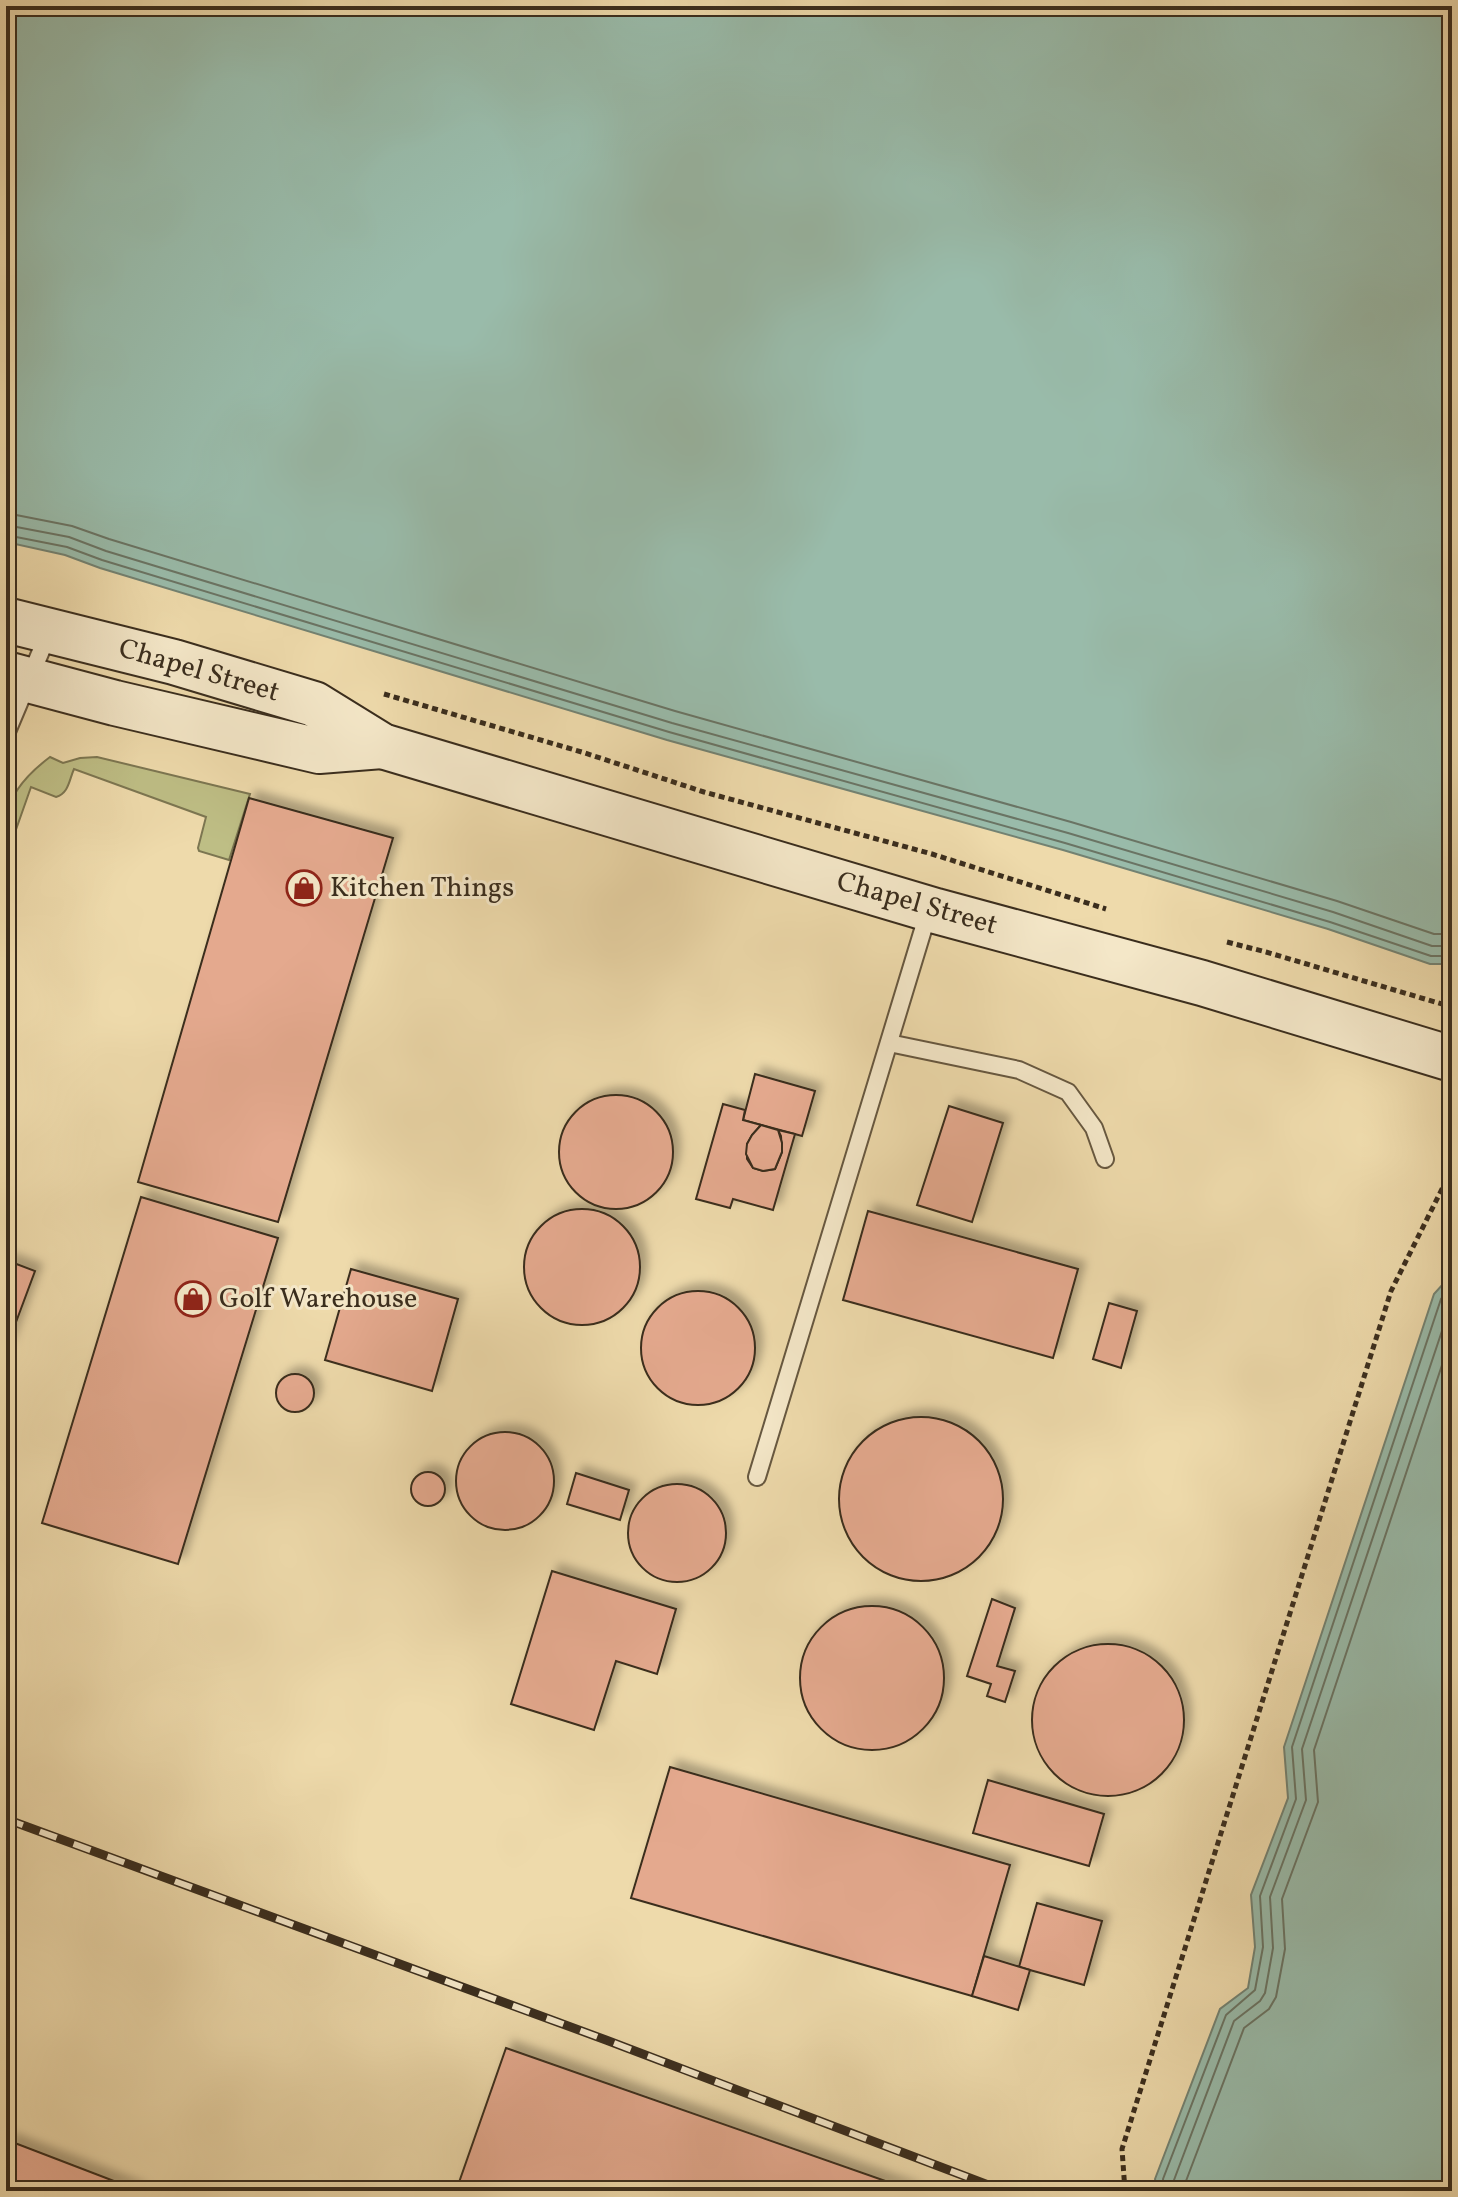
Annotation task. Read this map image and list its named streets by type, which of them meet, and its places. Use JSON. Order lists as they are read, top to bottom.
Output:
{
  "streets": {
    "main road": ["Chapel Street"]
  },
  "places": {
    "shop": ["Kitchen Things", "Golf Warehouse"]
  }
}
